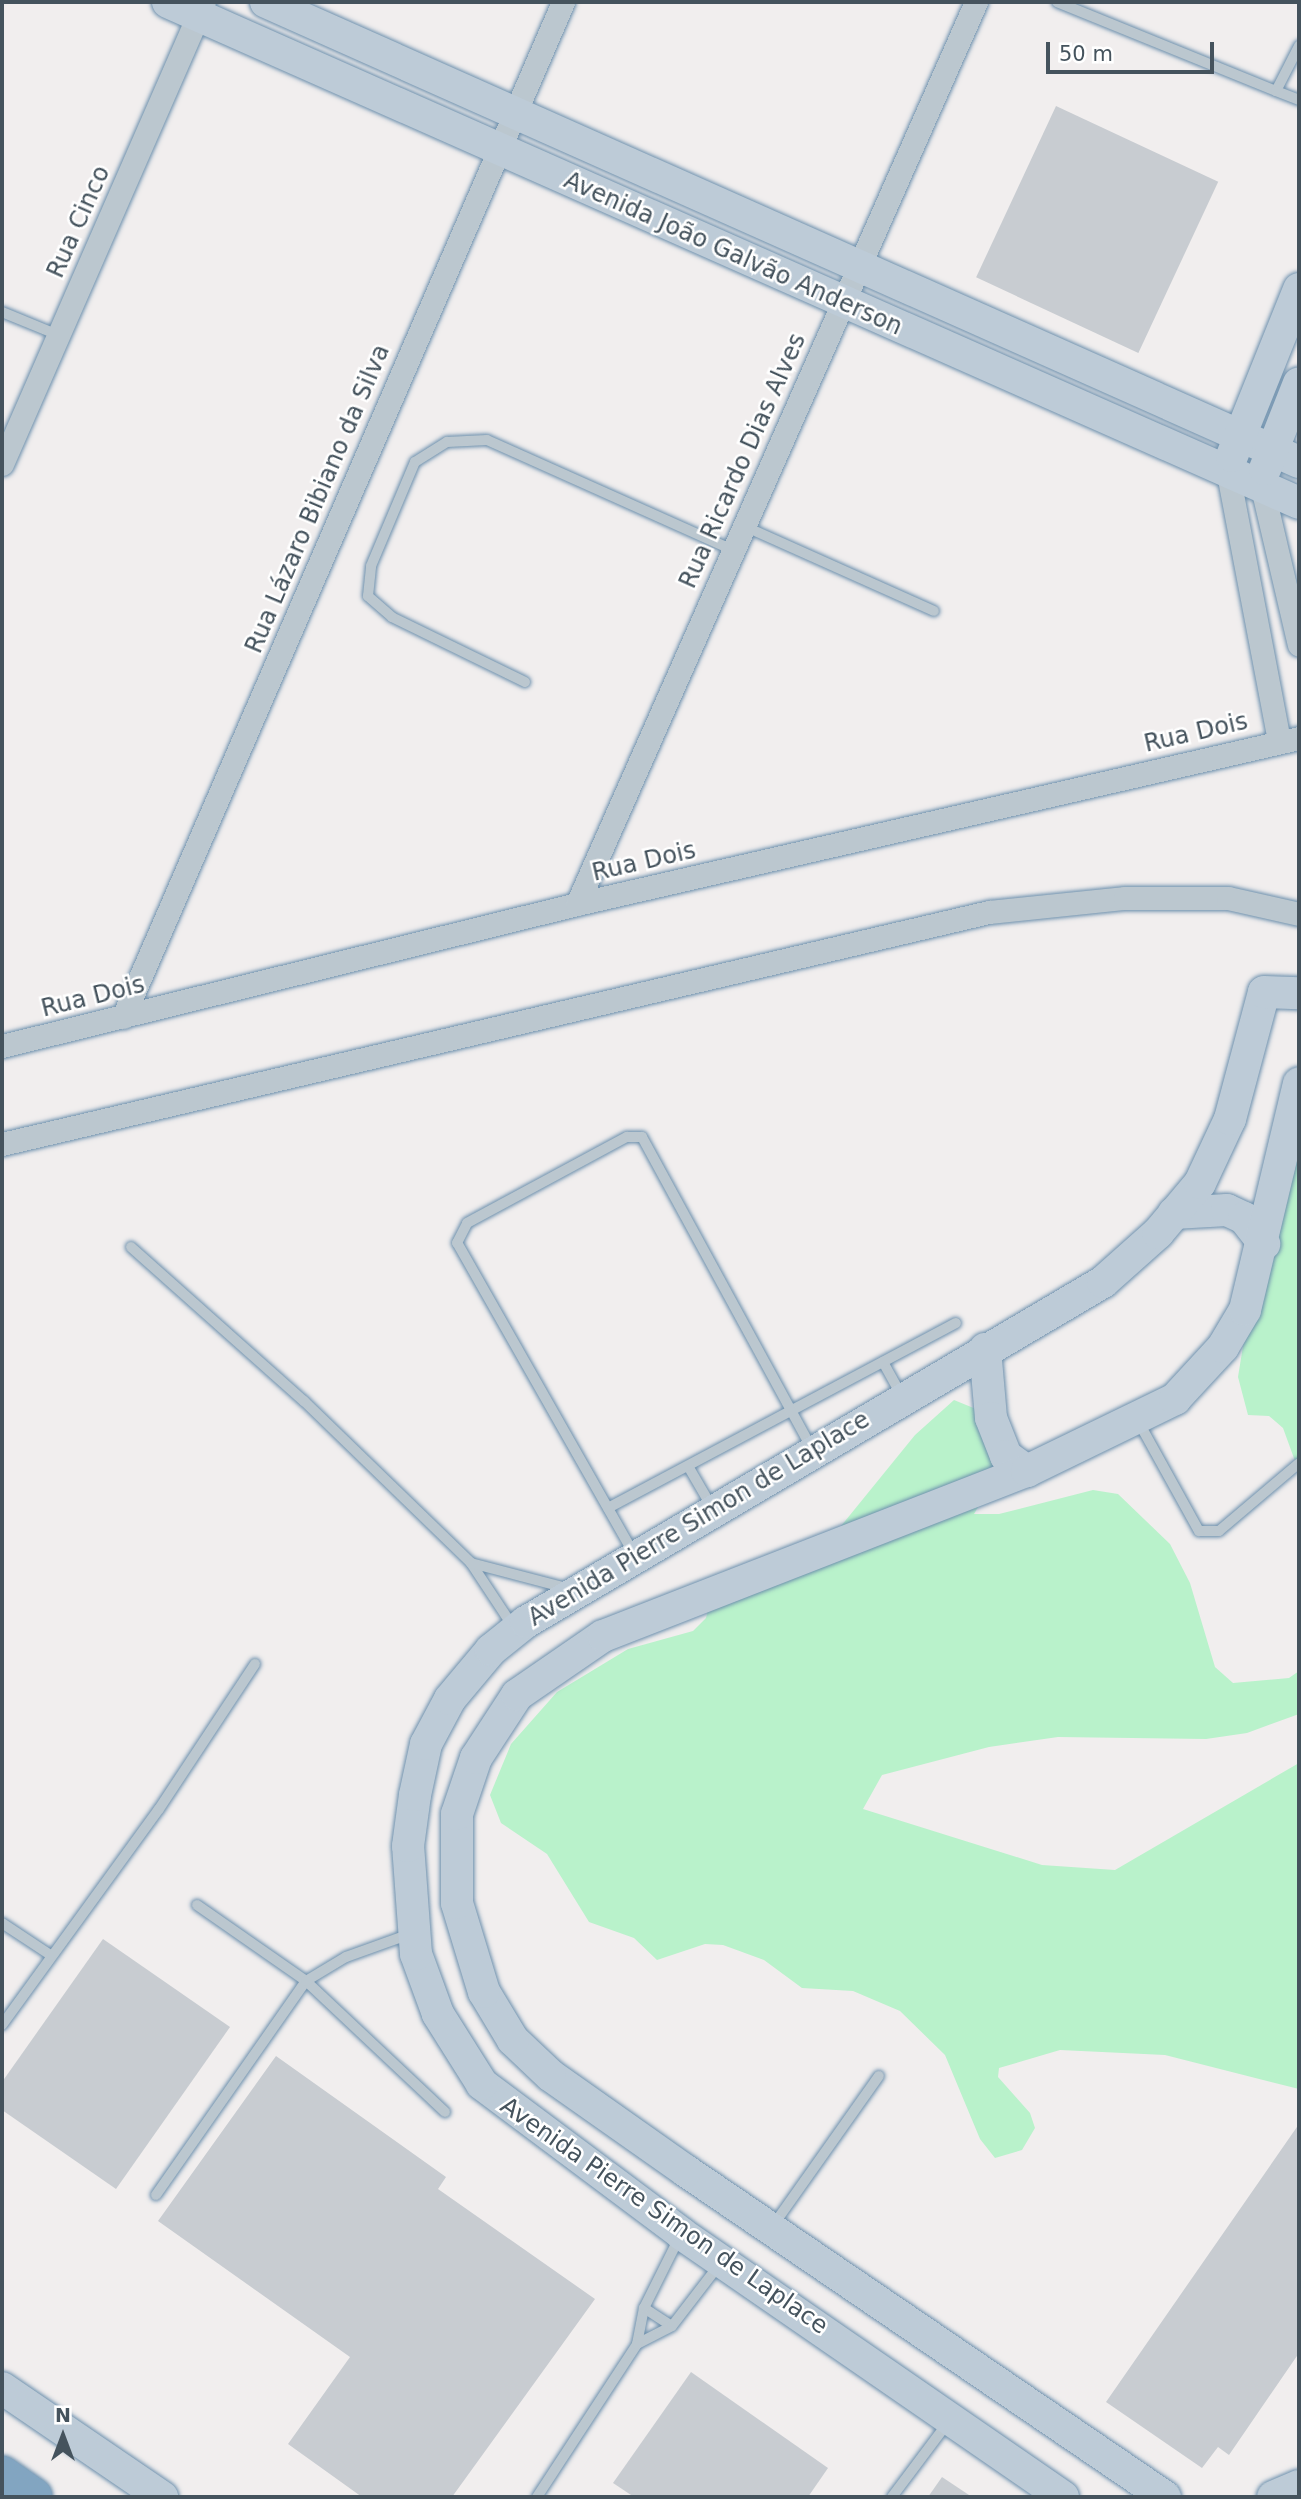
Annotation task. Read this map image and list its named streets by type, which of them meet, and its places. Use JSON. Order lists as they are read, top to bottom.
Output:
{
  "streets": {
    "street": [
      "Rua Cinco",
      "Avenida João Galvão Anderson",
      "Rua Ricardo Dias Alves",
      "Rua Lázaro Bibiano da Silva",
      "Rua Dois",
      "Avenida Pierre Simon de Laplace"
    ]
  },
  "crossings": [
    ["Rua Cinco", "Avenida João Galvão Anderson"],
    ["Avenida João Galvão Anderson", "Rua Ricardo Dias Alves"],
    ["Avenida João Galvão Anderson", "Rua Lázaro Bibiano da Silva"],
    ["Rua Ricardo Dias Alves", "Rua Dois"],
    ["Rua Lázaro Bibiano da Silva", "Rua Dois"]
  ],
  "scale_bar": "50 m",
  "north": "top"
}
